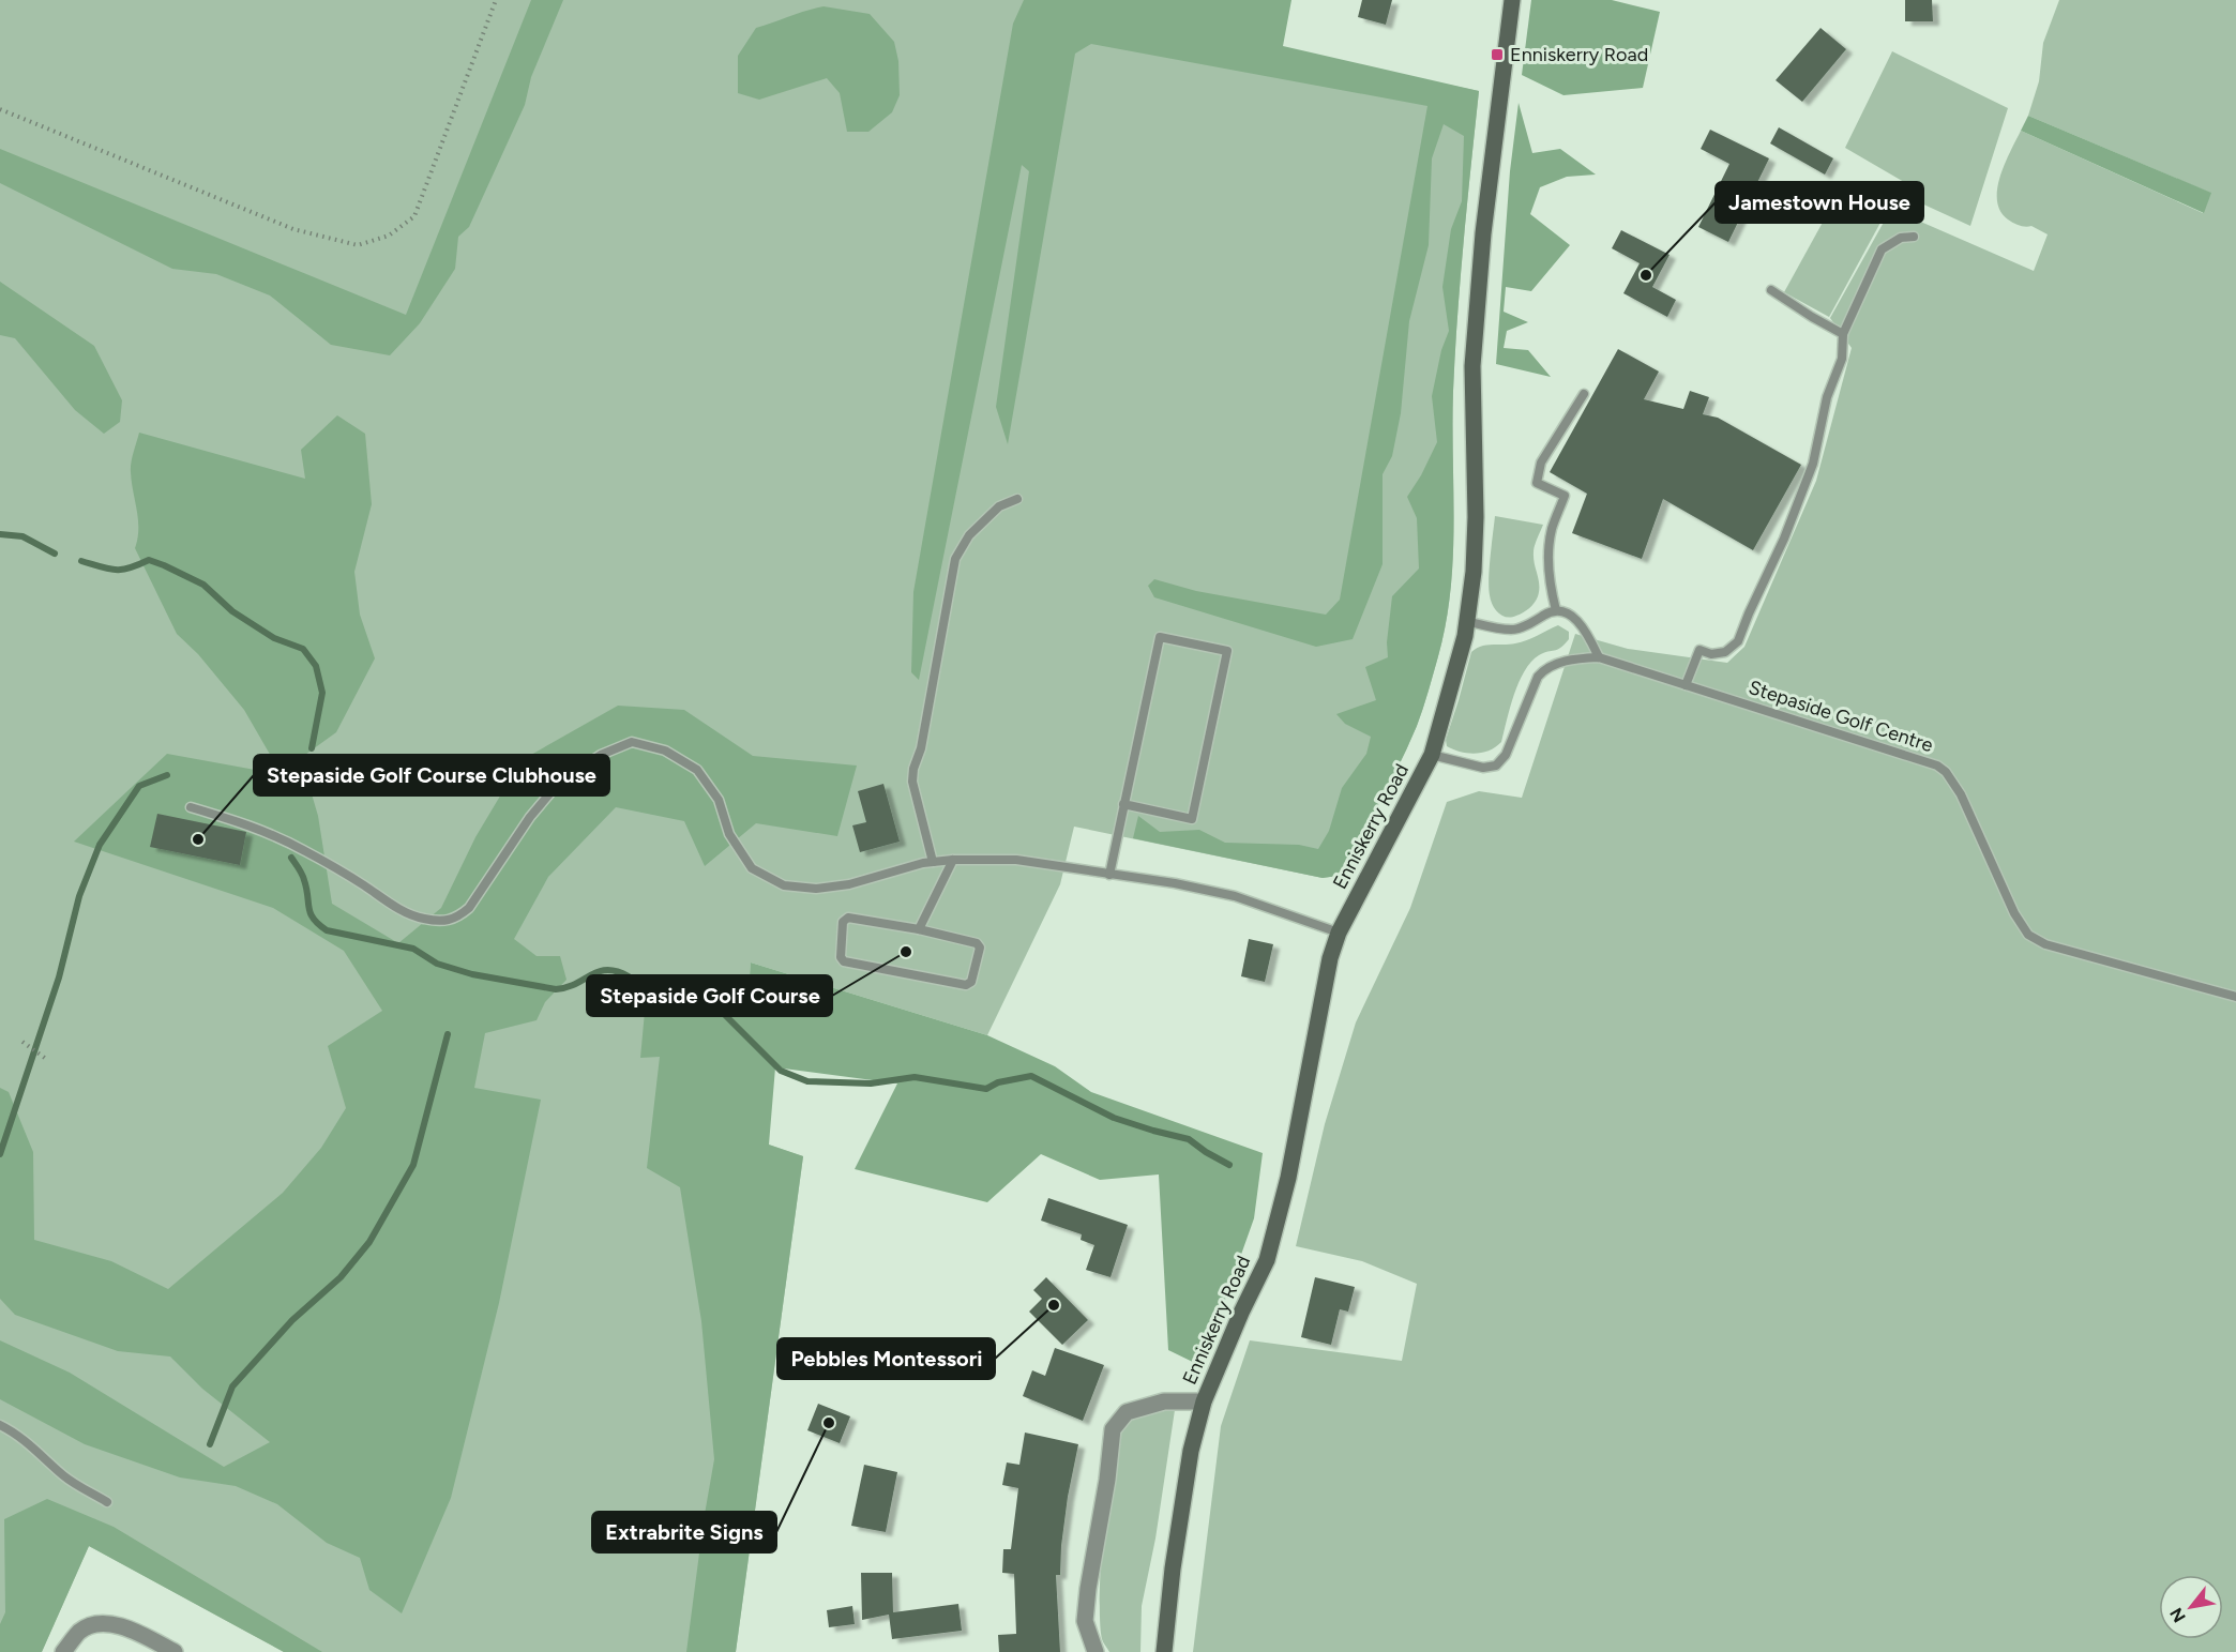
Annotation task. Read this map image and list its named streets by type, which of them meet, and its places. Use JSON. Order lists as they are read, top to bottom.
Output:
{
  "streets": {
    "main road": ["Enniskerry Road"],
    "lane": ["Stepaside Golf Centre"]
  },
  "places": {
    "transit": ["Enniskerry Road"],
    "other": [
      "Jamestown House",
      "Stepaside Golf Course Clubhouse",
      "Stepaside Golf Course",
      "Pebbles Montessori",
      "Extrabrite Signs"
    ]
  },
  "north": "bottom left"
}
